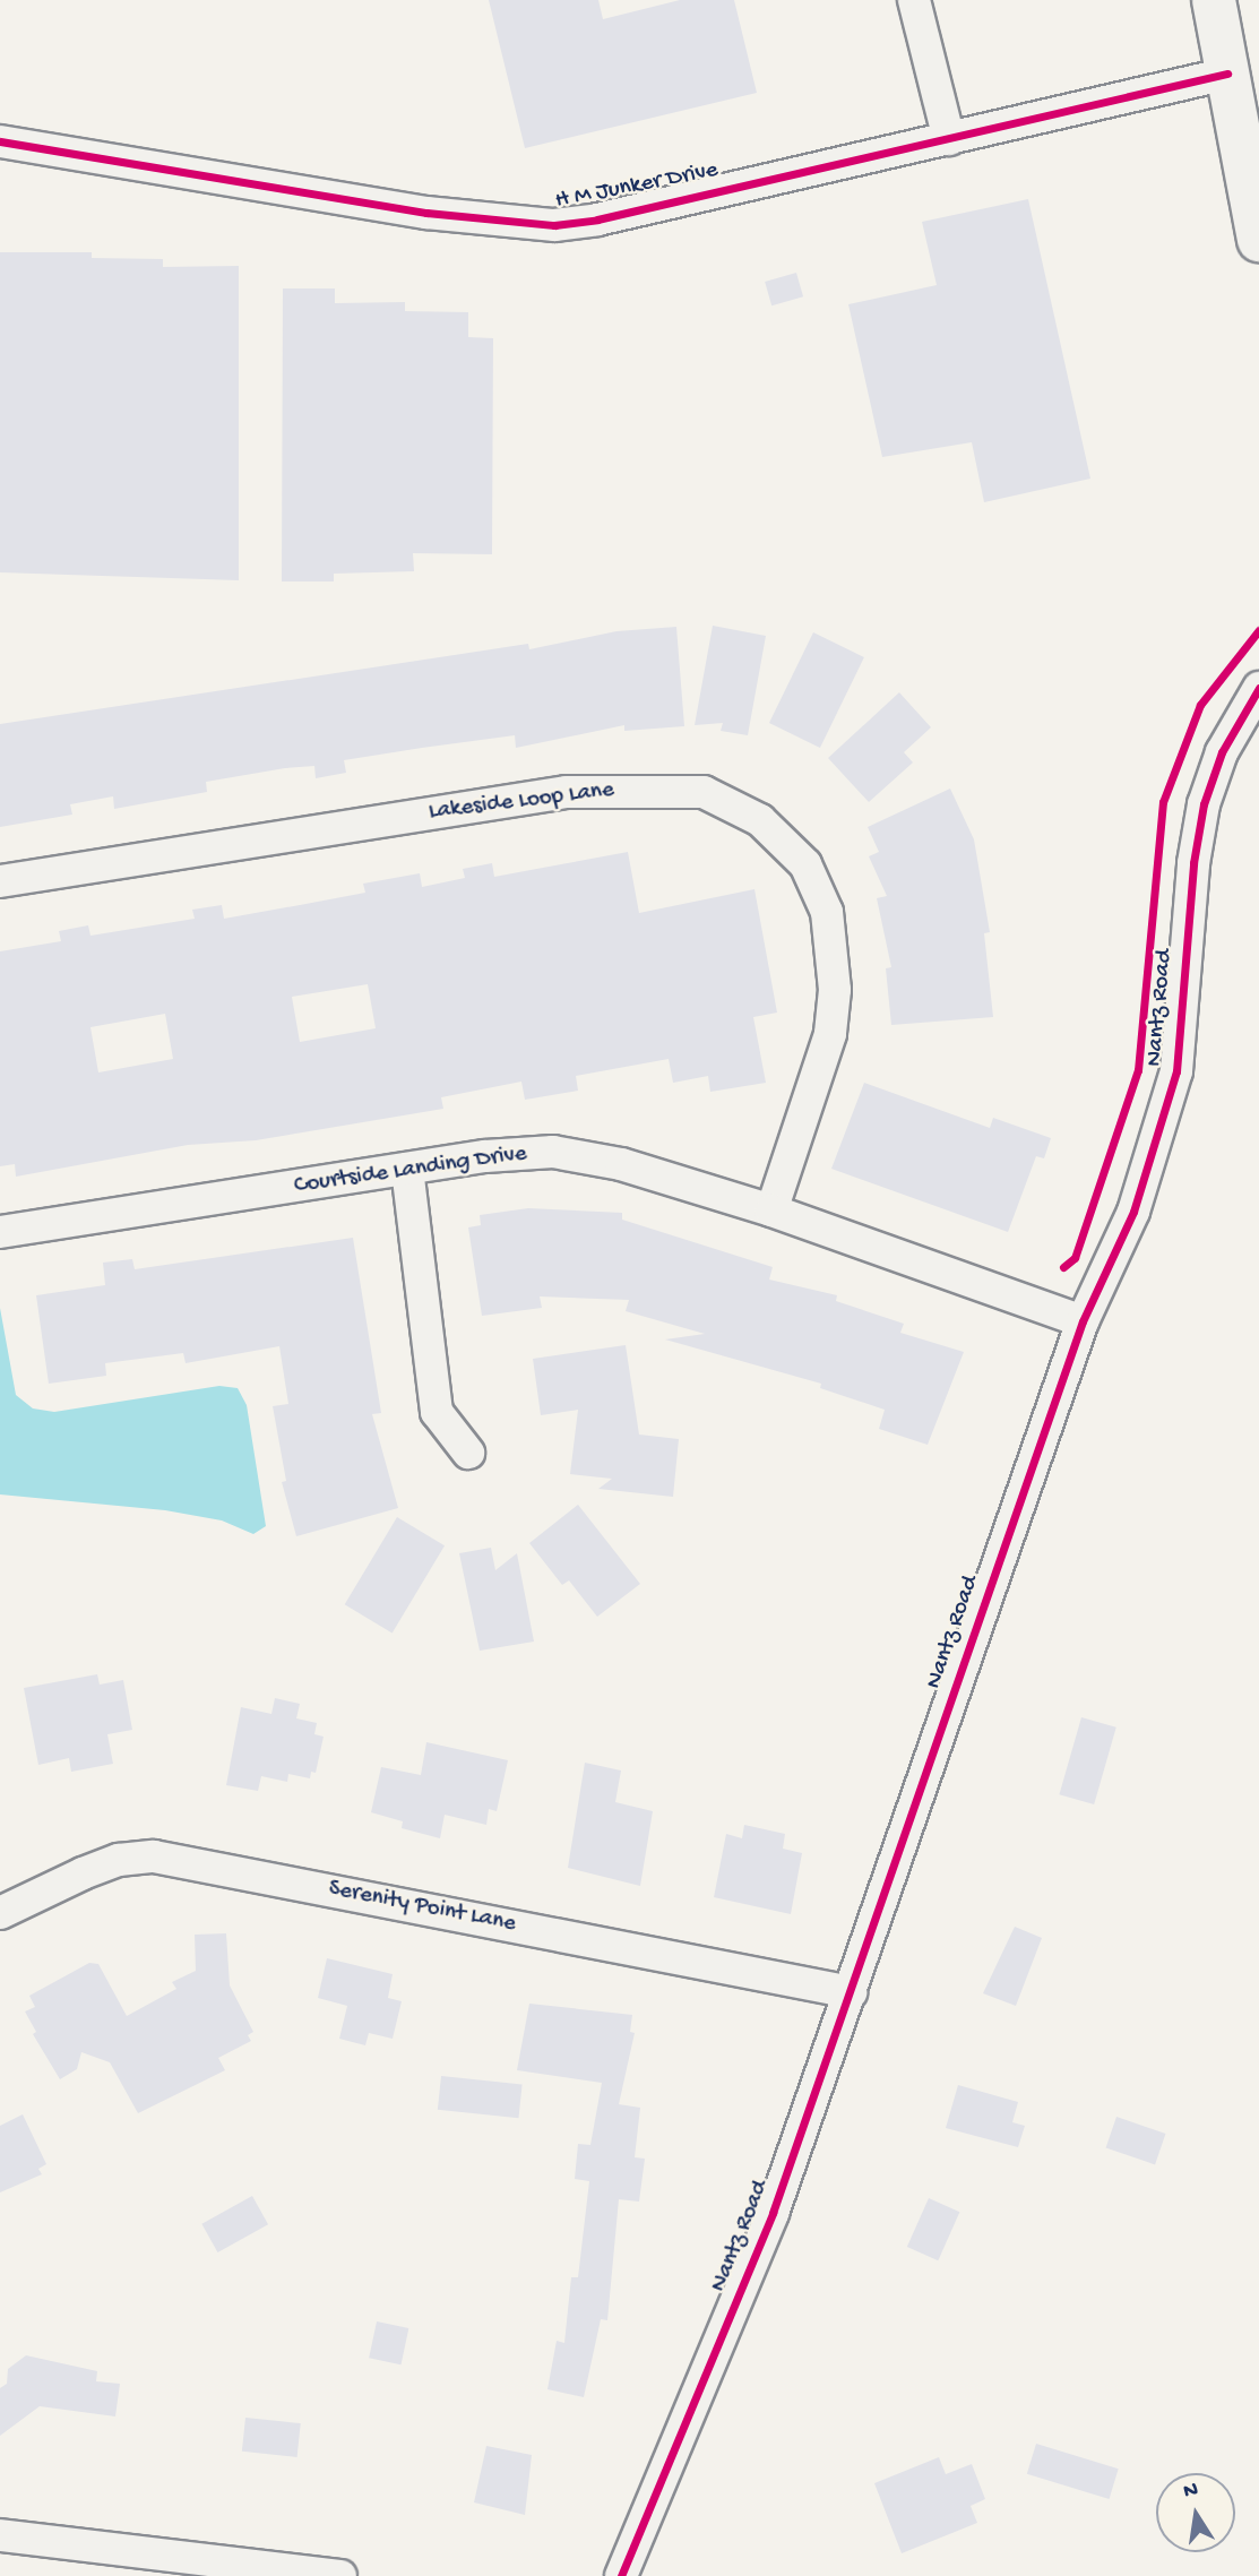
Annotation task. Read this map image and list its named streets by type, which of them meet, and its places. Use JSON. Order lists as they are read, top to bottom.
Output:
{
  "streets": {
    "street": [
      "H M Junker Drive",
      "Lakeside Loop Lane",
      "Nantz Road",
      "Courtside Landing Drive",
      "Serenity Point Lane"
    ]
  },
  "crossings": [
    ["Lakeside Loop Lane", "Courtside Landing Drive"],
    ["Nantz Road", "Courtside Landing Drive"],
    ["Nantz Road", "Serenity Point Lane"]
  ],
  "north": "top"
}
